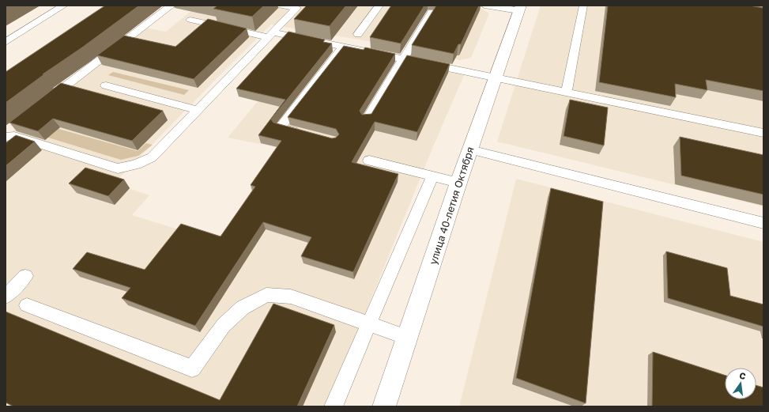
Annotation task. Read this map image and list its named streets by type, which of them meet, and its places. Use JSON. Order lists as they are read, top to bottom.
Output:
{
  "streets": {
    "street": ["улица 40-летия Октября"]
  },
  "north": "top"
}
